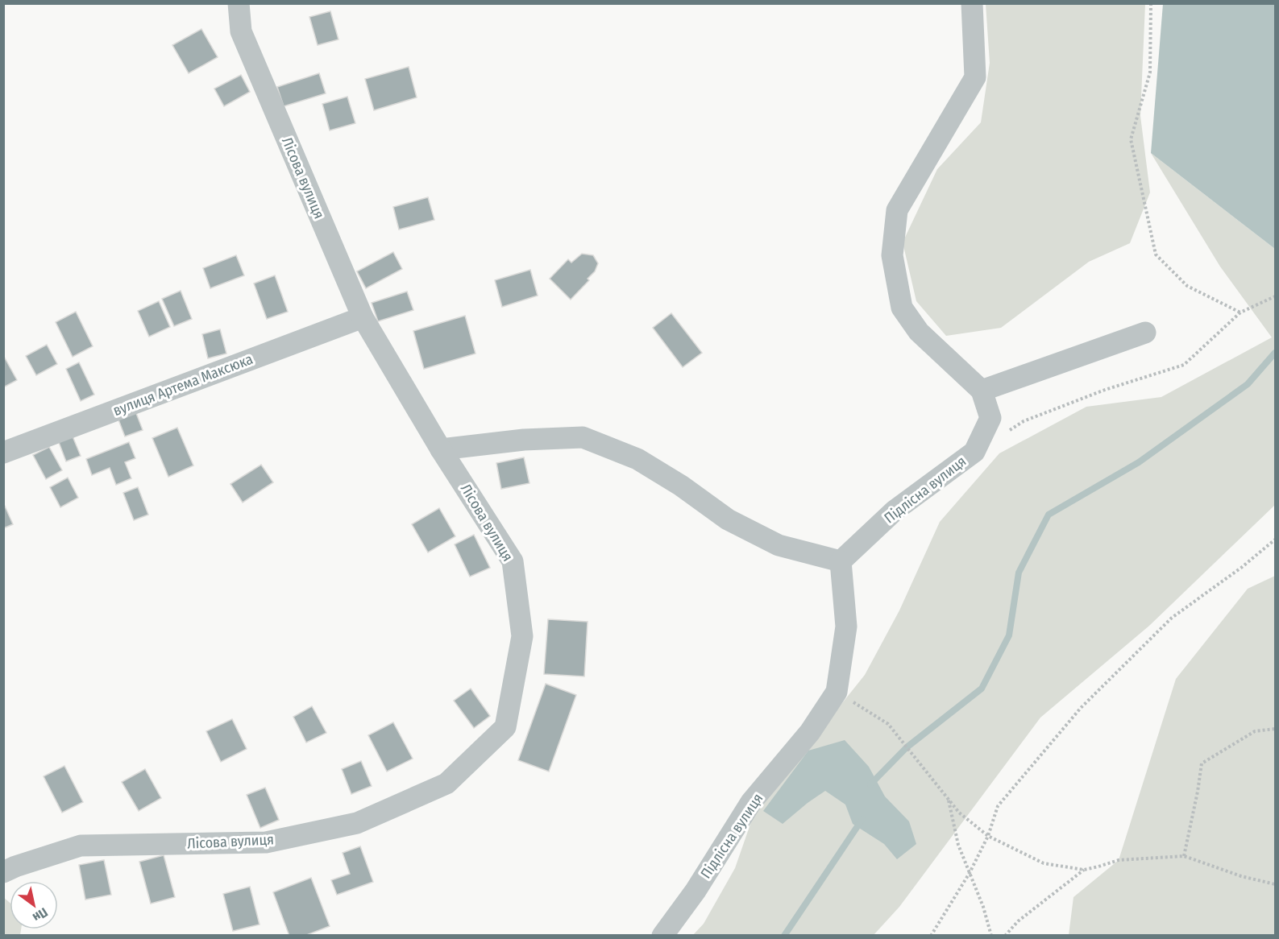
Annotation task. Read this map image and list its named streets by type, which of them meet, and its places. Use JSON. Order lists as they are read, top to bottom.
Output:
{
  "streets": {
    "street": ["Лісова вулиця", "вулиця Артема Максюка", "Підлісна вулиця"]
  },
  "crossings": [
    ["Лісова вулиця", "вулиця Артема Максюка"]
  ],
  "north": "bottom right"
}
